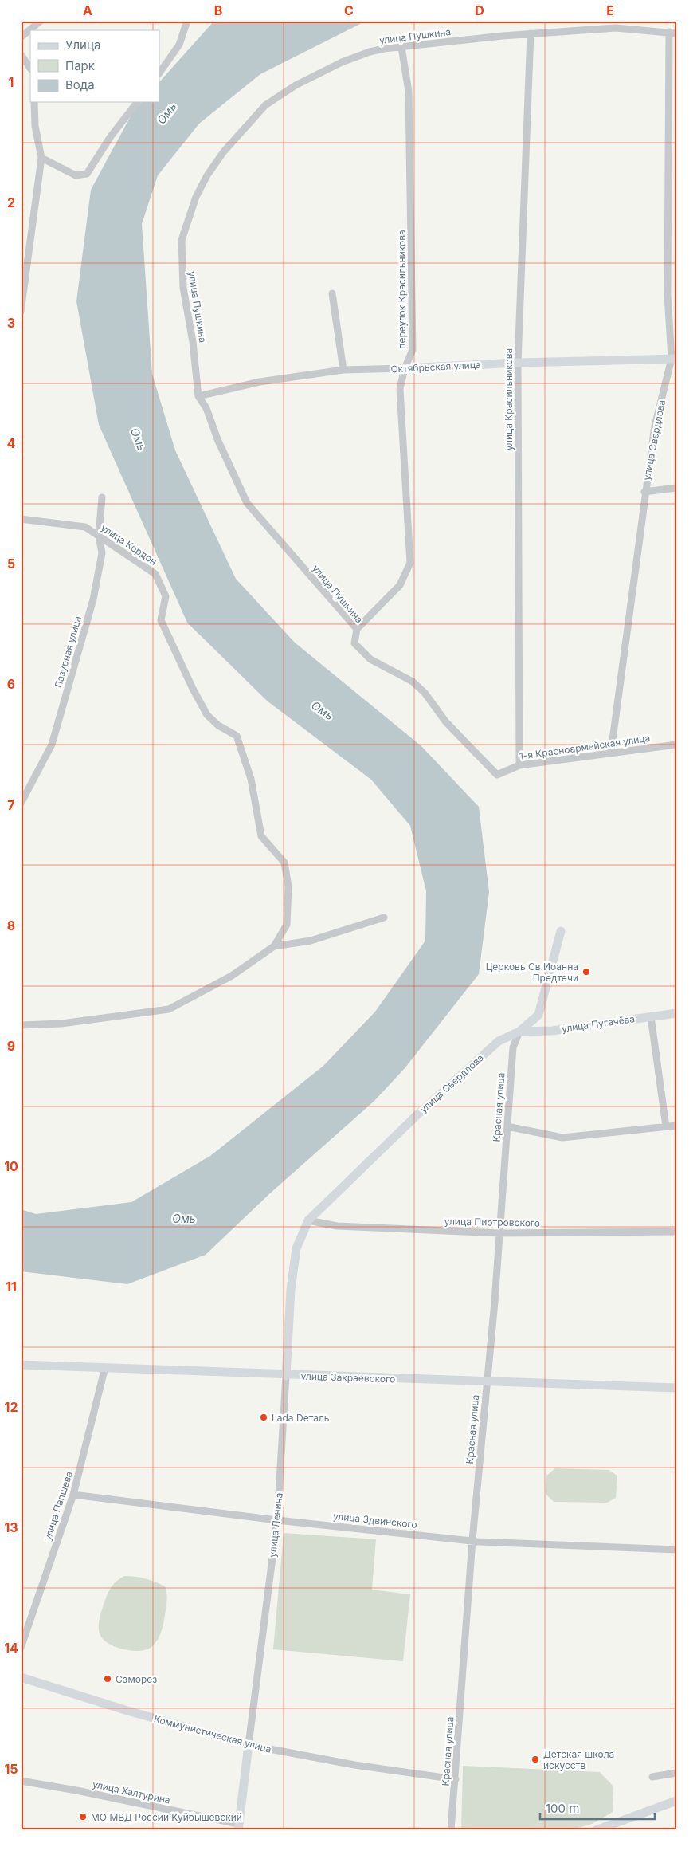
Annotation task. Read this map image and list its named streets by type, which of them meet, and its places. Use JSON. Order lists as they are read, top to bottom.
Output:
{
  "streets": {
    "street": [
      "улица Пушкина",
      "переулок Красильникова",
      "Октябрьская улица",
      "улица Красильникова",
      "улица Свердлова",
      "улица Кордон",
      "Лазурная улица",
      "1-я Красноармейская улица",
      "улица Пугачёва",
      "Красная улица",
      "улица Пиотровского",
      "улица Закраевского",
      "улица Папшева",
      "улица Здвинского",
      "улица Ленина",
      "Коммунистическая улица",
      "улица Халтурина"
    ]
  },
  "crossings": [
    ["улица Пушкина", "переулок Красильникова"],
    ["улица Пушкина", "Октябрьская улица"],
    ["улица Пушкина", "улица Красильникова"],
    ["улица Пушкина", "улица Свердлова"],
    ["улица Пушкина", "1-я Красноармейская улица"],
    ["переулок Красильникова", "Октябрьская улица"],
    ["Октябрьская улица", "улица Красильникова"],
    ["Октябрьская улица", "улица Свердлова"],
    ["улица Красильникова", "1-я Красноармейская улица"],
    ["улица Свердлова", "1-я Красноармейская улица"],
    ["улица Свердлова", "улица Пугачёва"],
    ["улица Свердлова", "Красная улица"],
    ["улица Свердлова", "улица Пиотровского"],
    ["улица Свердлова", "улица Ленина"],
    ["улица Кордон", "Лазурная улица"],
    ["улица Пугачёва", "Красная улица"],
    ["Красная улица", "улица Пиотровского"],
    ["Красная улица", "улица Закраевского"],
    ["Красная улица", "улица Здвинского"],
    ["Красная улица", "Коммунистическая улица"],
    ["улица Пиотровского", "улица Ленина"],
    ["улица Закраевского", "улица Папшева"],
    ["улица Закраевского", "улица Ленина"],
    ["улица Папшева", "улица Здвинского"],
    ["улица Здвинского", "улица Ленина"],
    ["улица Ленина", "Коммунистическая улица"],
    ["улица Ленина", "улица Халтурина"]
  ],
  "water": ["Омь"],
  "places": [
    "Церковь Св.Иоанна Предтечи",
    "Lada Dеталь",
    "Саморез",
    "Детская школа искусств",
    "МО МВД России Куйбышевский"
  ],
  "legend": ["Улица", "Парк", "Вода"],
  "scale_bar": "100 m",
  "grid": {
    "columns": [
      "A",
      "B",
      "C",
      "D",
      "E"
    ],
    "rows": [
      "1",
      "2",
      "3",
      "4",
      "5",
      "6",
      "7",
      "8",
      "9",
      "10",
      "11",
      "12",
      "13",
      "14",
      "15"
    ]
  }
}
